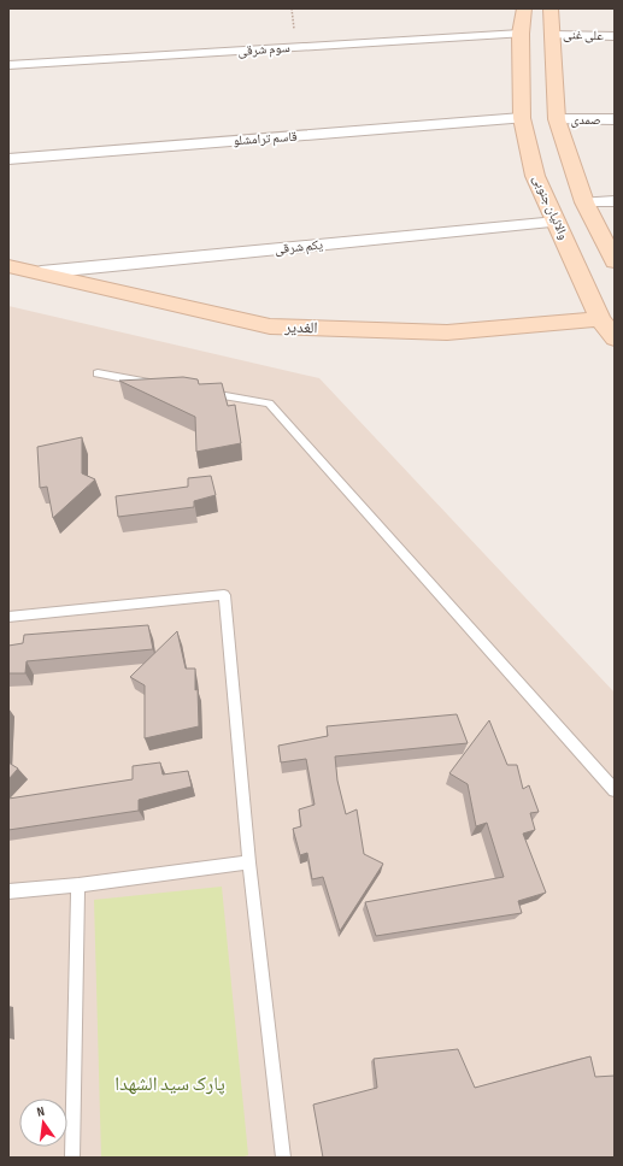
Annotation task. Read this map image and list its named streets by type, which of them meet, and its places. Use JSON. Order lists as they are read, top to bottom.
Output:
{
  "streets": {
    "main road": ["والائیان جنوبی", "الغدیر"],
    "street": [
      "علی غنی",
      "سوم شرقی",
      "صمدی",
      "قاسم ترامشلو",
      "یکم شرقی"
    ]
  },
  "crossings": [
    ["سوم شرقی", "والائیان جنوبی"],
    ["قاسم ترامشلو", "والائیان جنوبی"],
    ["والائیان جنوبی", "یکم شرقی"],
    ["والائیان جنوبی", "الغدیر"],
    ["یکم شرقی", "الغدیر"]
  ],
  "parks": ["پارک سید الشهدا"],
  "north": "top"
}
